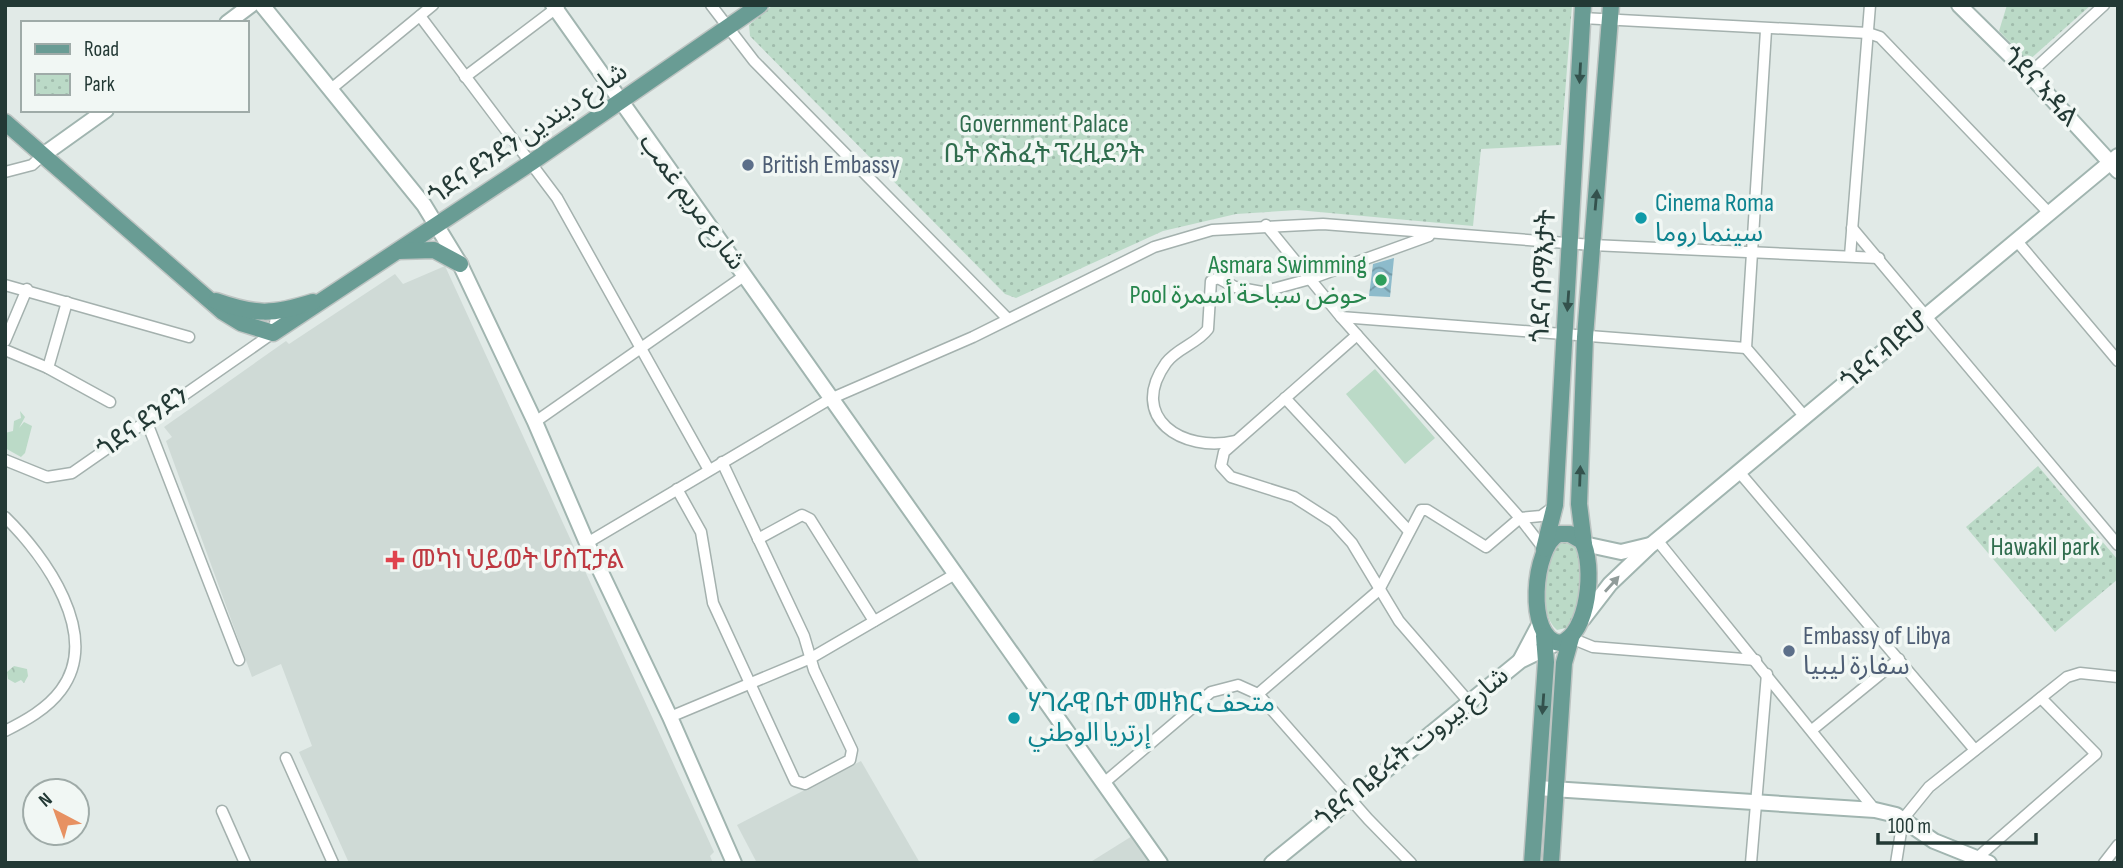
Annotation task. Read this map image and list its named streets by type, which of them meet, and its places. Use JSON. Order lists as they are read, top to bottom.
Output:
{
  "streets": {
    "main road": ["ጎደና ደንደን شارع ديندين", "ጎደና ሰማእታት"],
    "street": [
      "ጎደና ኣዳል",
      "شارع مريم غمب",
      "ጎደና ብድሆ",
      "ጎደና ደንደን",
      "ጎደና ቤይሩት شارع بيروت"
    ]
  },
  "crossings": [
    ["ጎደና ኣዳል", "ጎደና ብድሆ"],
    ["ጎደና ደንደን شارع ديندين", "شارع مريم غمب"],
    ["ጎደና ደንደን شارع ديندين", "ጎደና ደንደን"],
    ["ጎደና ሰማእታት", "ጎደና ብድሆ"]
  ],
  "parks": ["Government Palace ቤት ጽሕፈት ፕረዚደንት", "Hawakil park"],
  "places": {
    "other": [
      "British Embassy",
      "Cinema Roma سينما روما",
      "Asmara Swimming Pool حوض سباحة أسمرة",
      "Embassy of Libya سفارة ليبيا",
      "ሃገራዊ ቤተ መዘክር متحف إرتريا الوطني"
    ],
    "health": ["መካነ ህይወት ሆስፒታል"]
  },
  "legend": ["Road", "Park"],
  "scale_bar": "100 m",
  "north": "top left"
}
